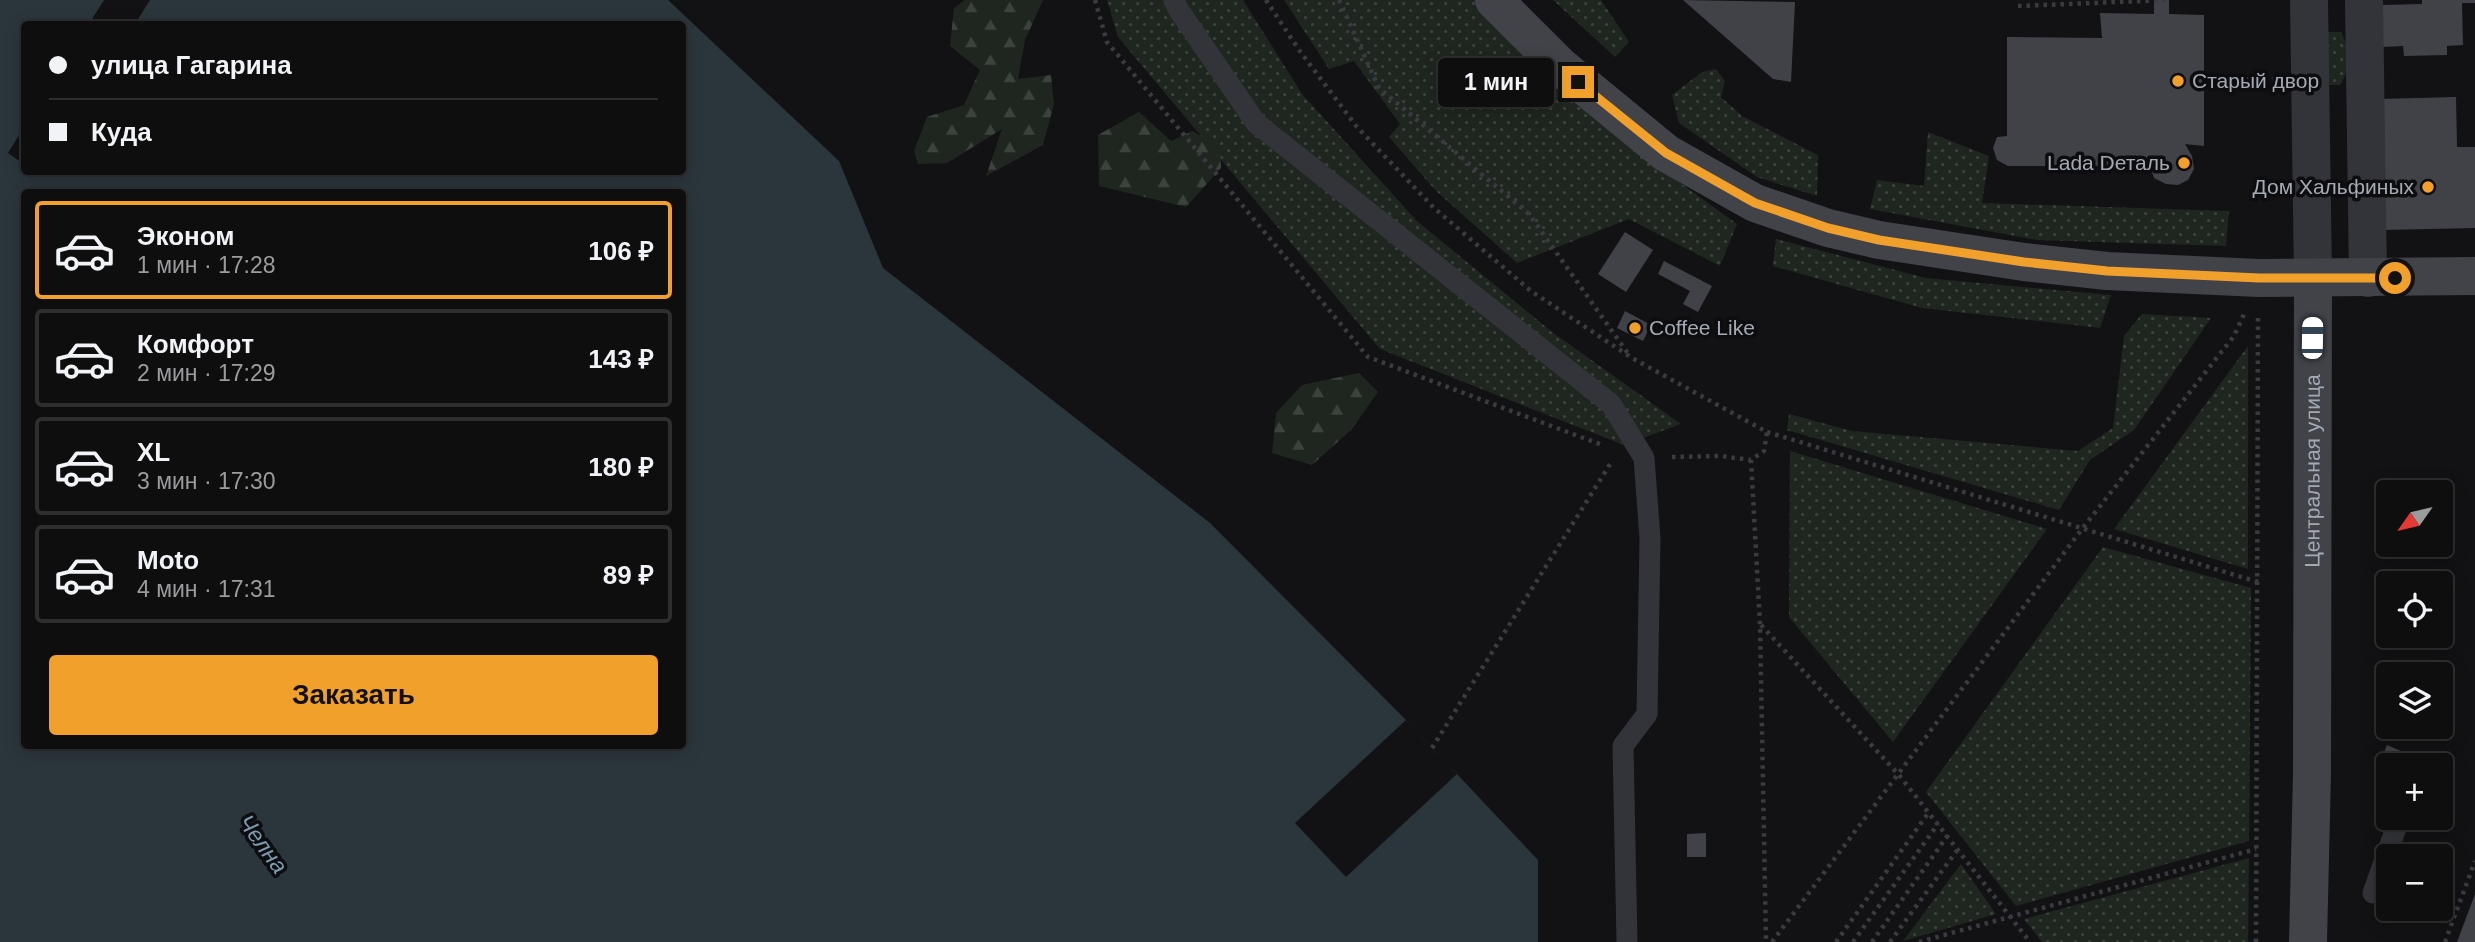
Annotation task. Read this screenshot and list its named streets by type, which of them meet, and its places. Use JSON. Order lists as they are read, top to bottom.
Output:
{
  "streets": {
    "street": ["Центральная улица"]
  },
  "water": ["Челна"],
  "places": [
    "Старый двор",
    "Lada Dеталь",
    "Дом Хальфиных",
    "Coffee Like"
  ],
  "north": "bottom left",
  "page": {
    "banner": ["улица Гагарина", "Куда"],
    "bubble": "1 мин",
    "list": [
      {
        "name": "Эконом",
        "note": "1 мин · 17:28",
        "value": "106 ₽"
      },
      {
        "name": "Комфорт",
        "note": "2 мин · 17:29",
        "value": "143 ₽"
      },
      {
        "name": "XL",
        "note": "3 мин · 17:30",
        "value": "180 ₽"
      },
      {
        "name": "Moto",
        "note": "4 мин · 17:31",
        "value": "89 ₽"
      }
    ],
    "map_buttons": ["+", "−"],
    "buttons": "Заказать"
  }
}
